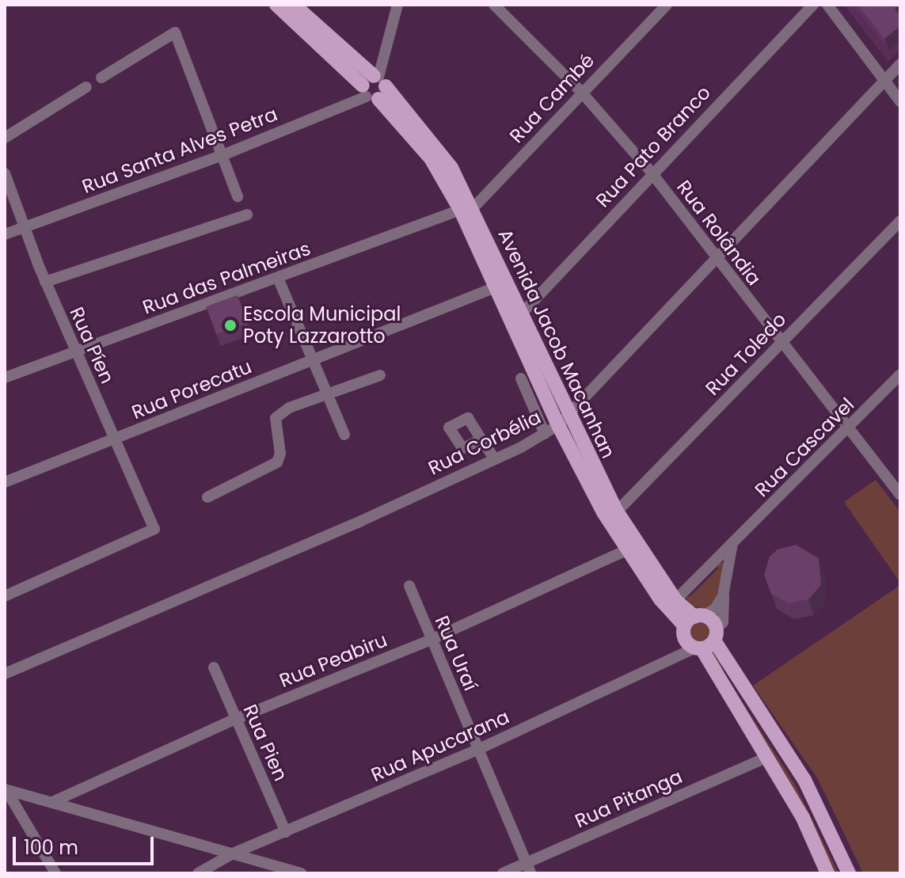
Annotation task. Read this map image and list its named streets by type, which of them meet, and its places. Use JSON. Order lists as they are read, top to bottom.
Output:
{
  "streets": {
    "main road": ["Avenida Jacob Macanhan"],
    "street": [
      "Rua Cambé",
      "Rua Pato Branco",
      "Rua Santa Alves Petra",
      "Rua Rolândia",
      "Rua das Palmeiras",
      "Rua Píen",
      "Rua Toledo",
      "Rua Porecatu",
      "Rua Corbélia",
      "Rua Cascavel",
      "Rua Uraí",
      "Rua Peabiru",
      "Rua Pien",
      "Rua Apucarana",
      "Rua Pitanga"
    ]
  },
  "crossings": [
    ["Rua Cambé", "Rua Rolândia"],
    ["Rua Cambé", "Rua das Palmeiras"],
    ["Rua Cambé", "Avenida Jacob Macanhan"],
    ["Rua Pato Branco", "Rua Rolândia"],
    ["Rua Pato Branco", "Avenida Jacob Macanhan"],
    ["Rua Santa Alves Petra", "Avenida Jacob Macanhan"],
    ["Rua Santa Alves Petra", "Rua Píen"],
    ["Rua Rolândia", "Rua Toledo"],
    ["Rua Rolândia", "Rua Corbélia"],
    ["Rua Rolândia", "Rua Cascavel"],
    ["Rua das Palmeiras", "Avenida Jacob Macanhan"],
    ["Rua das Palmeiras", "Rua Píen"],
    ["Avenida Jacob Macanhan", "Rua Toledo"],
    ["Avenida Jacob Macanhan", "Rua Porecatu"],
    ["Avenida Jacob Macanhan", "Rua Corbélia"],
    ["Avenida Jacob Macanhan", "Rua Cascavel"],
    ["Avenida Jacob Macanhan", "Rua Peabiru"],
    ["Rua Píen", "Rua Porecatu"],
    ["Rua Uraí", "Rua Peabiru"],
    ["Rua Uraí", "Rua Apucarana"],
    ["Rua Uraí", "Rua Pitanga"],
    ["Rua Peabiru", "Rua Pien"],
    ["Rua Pien", "Rua Apucarana"]
  ],
  "places": ["Escola Municipal Poty Lazzarotto"],
  "scale_bar": "100 m"
}
